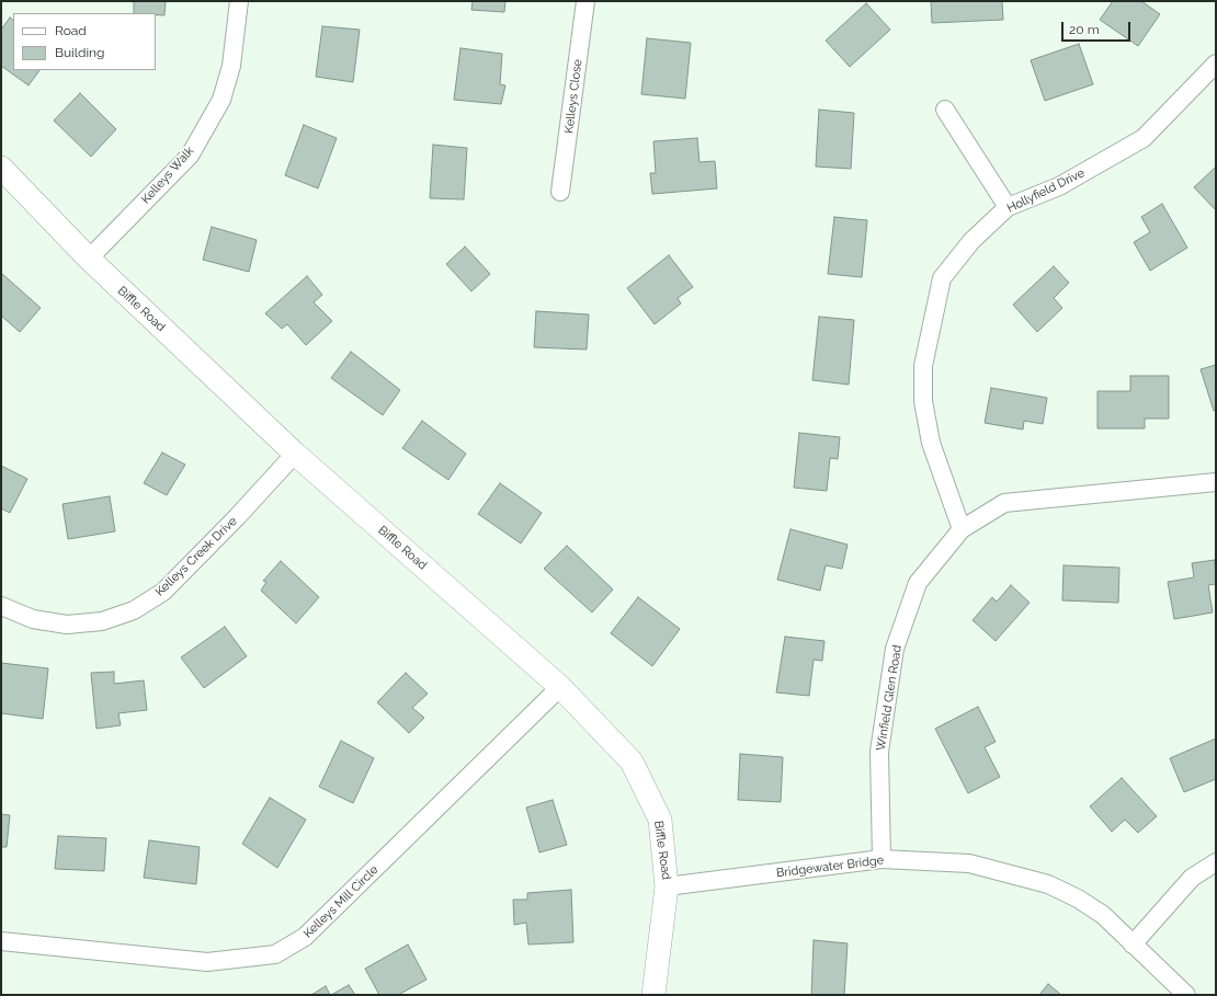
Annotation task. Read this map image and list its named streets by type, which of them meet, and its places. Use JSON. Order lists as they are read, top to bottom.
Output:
{
  "streets": {
    "street": [
      "Kelleys Close",
      "Kelleys Walk",
      "Hollyfield Drive",
      "Biffle Road",
      "Kelleys Creek Drive",
      "Winfield Glen Road",
      "Bridgewater Bridge",
      "Kelleys Mill Circle"
    ]
  },
  "crossings": [
    ["Kelleys Walk", "Biffle Road"],
    ["Hollyfield Drive", "Winfield Glen Road"],
    ["Biffle Road", "Kelleys Creek Drive"],
    ["Biffle Road", "Bridgewater Bridge"],
    ["Biffle Road", "Kelleys Mill Circle"],
    ["Winfield Glen Road", "Bridgewater Bridge"]
  ],
  "legend": ["Road", "Building"],
  "scale_bar": "20 m"
}
